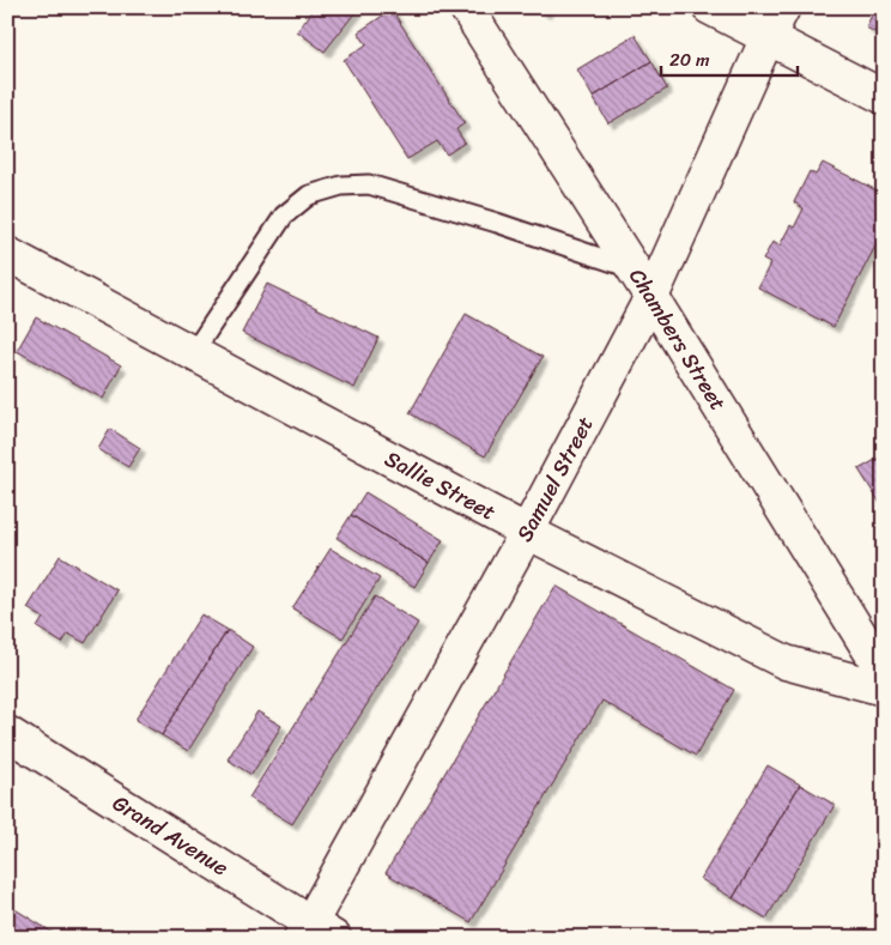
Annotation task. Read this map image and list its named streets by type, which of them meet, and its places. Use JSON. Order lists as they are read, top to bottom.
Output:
{
  "streets": {
    "street": [
      "Chambers Street",
      "Samuel Street",
      "Sallie Street",
      "Grand Avenue"
    ]
  },
  "crossings": [
    ["Chambers Street", "Samuel Street"],
    ["Samuel Street", "Sallie Street"],
    ["Samuel Street", "Grand Avenue"]
  ],
  "scale_bar": "20 m"
}
